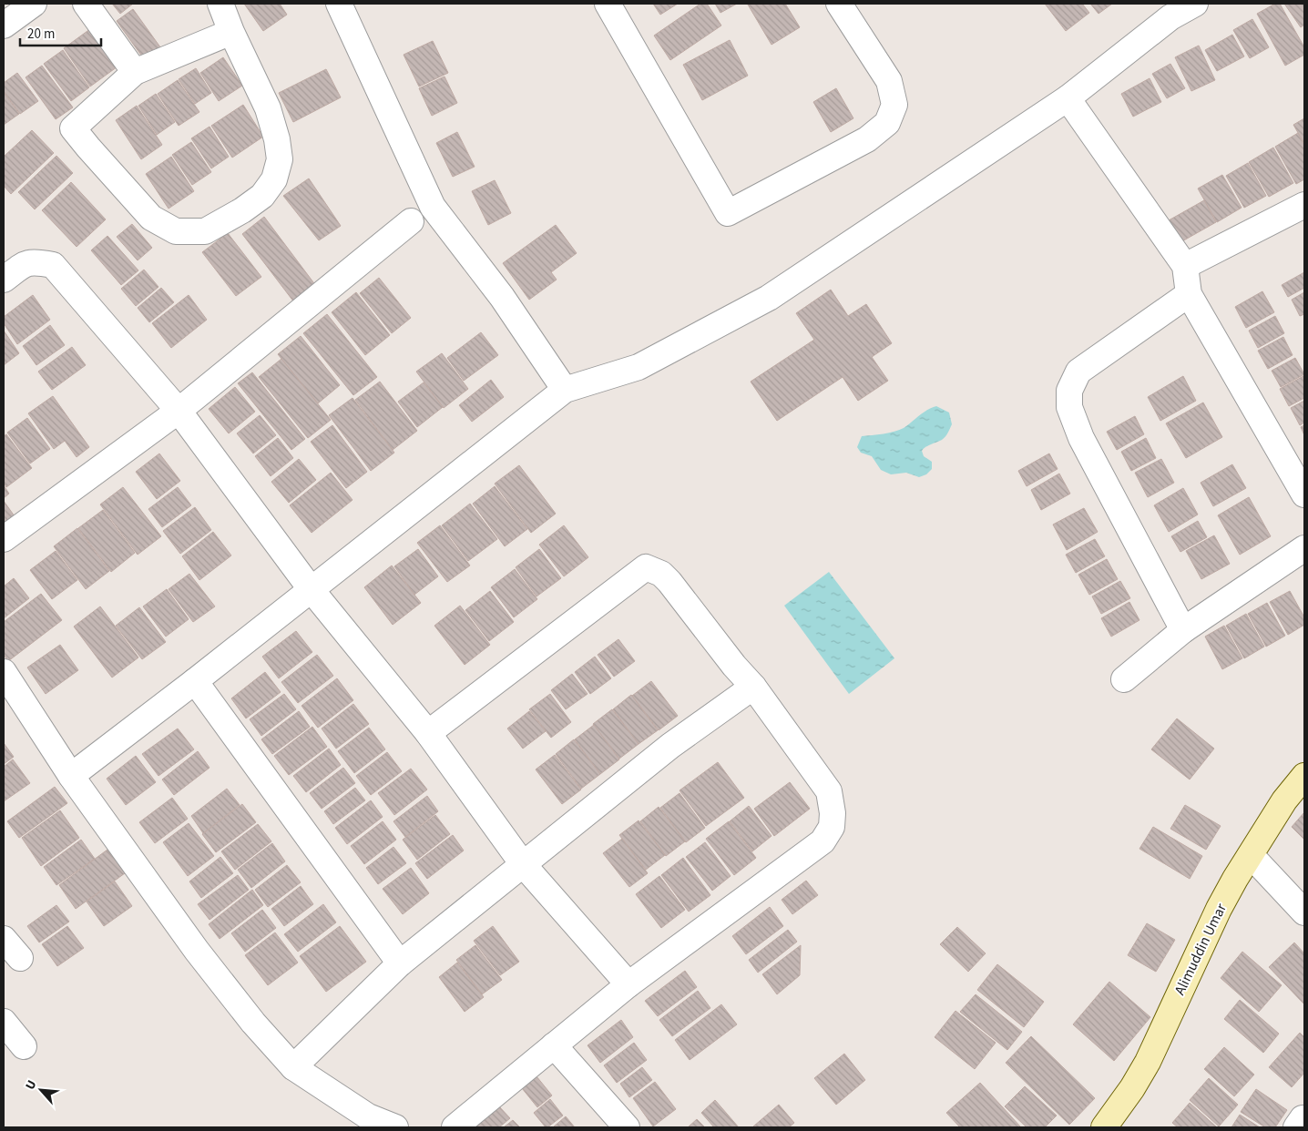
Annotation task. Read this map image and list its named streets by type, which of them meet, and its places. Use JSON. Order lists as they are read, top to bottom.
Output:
{
  "streets": {
    "street": ["Alimuddin Umar"]
  },
  "scale_bar": "20 m",
  "north": "top left"
}
